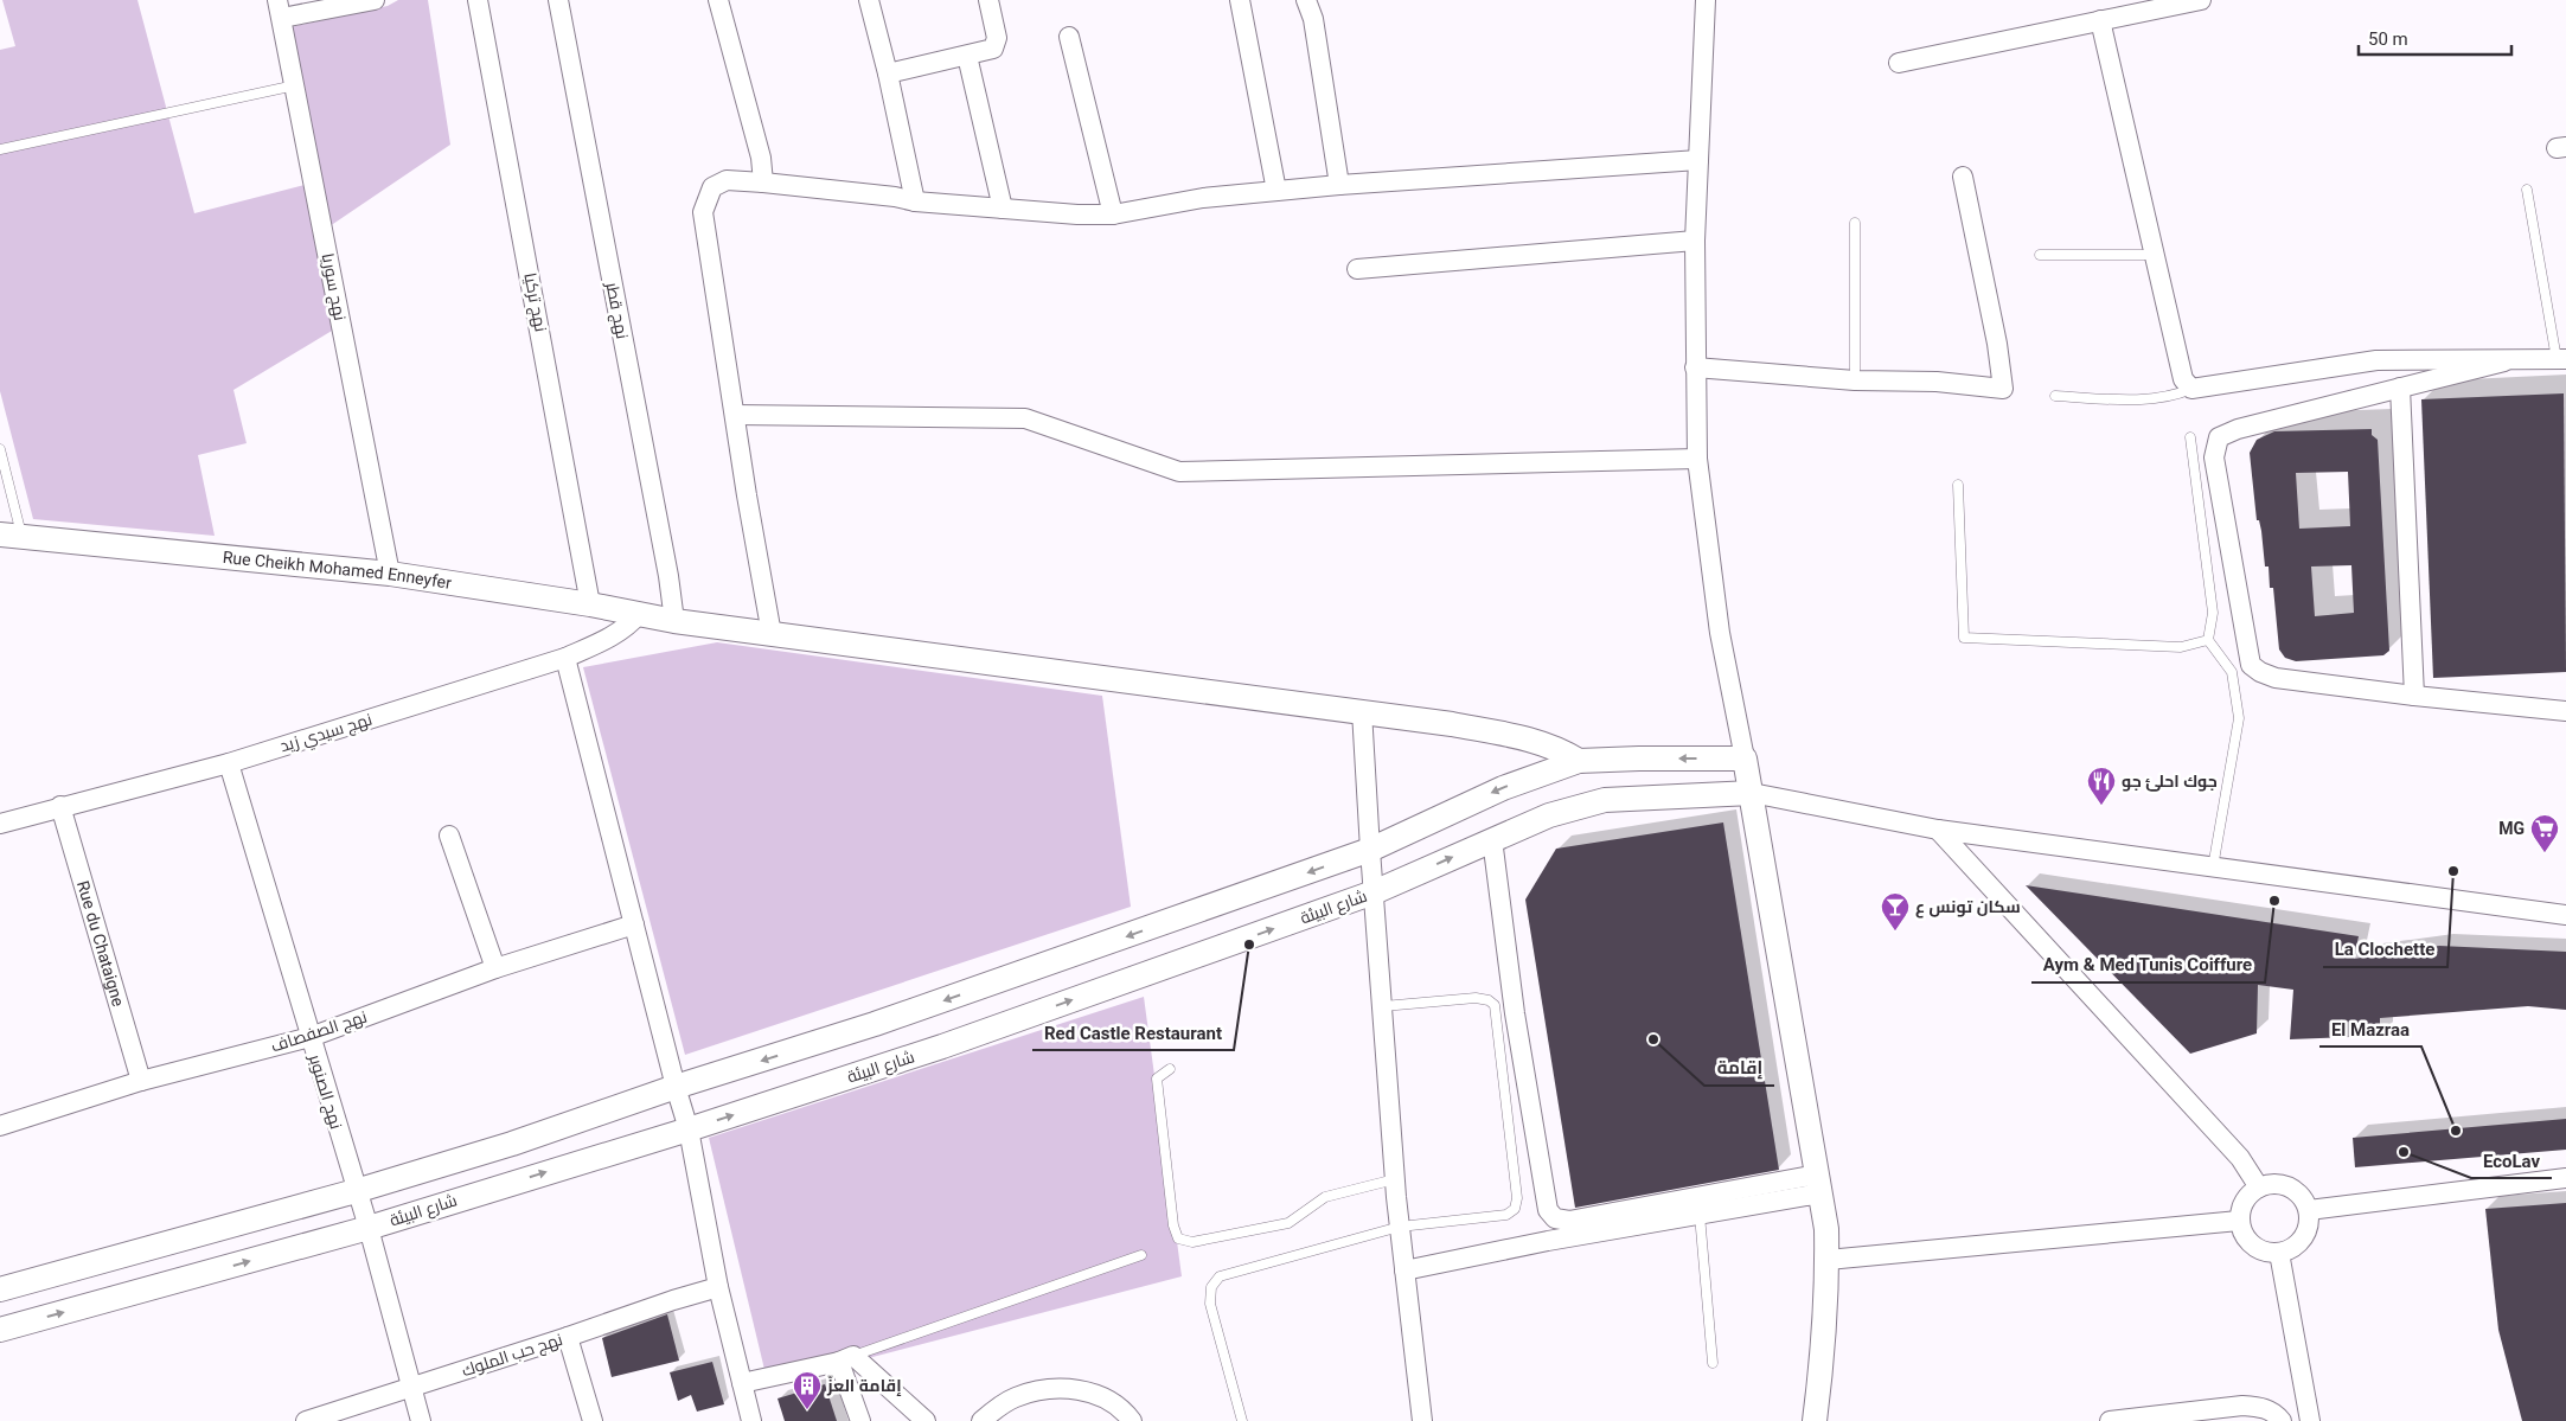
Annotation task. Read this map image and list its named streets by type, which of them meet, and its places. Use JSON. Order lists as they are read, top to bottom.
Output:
{
  "streets": {
    "street": [
      "نهج سوريا",
      "نهج تركيا",
      "نهج قطر",
      "Rue Cheikh Mohamed Enneyfer",
      "نهج سيدي زيد",
      "شارع البيئة",
      "Rue du Chataigne",
      "نهج الصفصاف",
      "نهج الصنوبر",
      "نهج حب الملوك"
    ]
  },
  "crossings": [
    ["نهج سوريا", "Rue Cheikh Mohamed Enneyfer"],
    ["نهج تركيا", "Rue Cheikh Mohamed Enneyfer"],
    ["نهج قطر", "Rue Cheikh Mohamed Enneyfer"],
    ["Rue Cheikh Mohamed Enneyfer", "نهج سيدي زيد"],
    ["نهج سيدي زيد", "Rue du Chataigne"],
    ["نهج سيدي زيد", "نهج الصنوبر"],
    ["شارع البيئة", "نهج الصنوبر"],
    ["Rue du Chataigne", "نهج الصفصاف"],
    ["نهج الصفصاف", "نهج الصنوبر"],
    ["نهج الصنوبر", "نهج حب الملوك"]
  ],
  "places": {
    "restaurant": ["جوك احلئ جو"],
    "supermarket": ["MG"],
    "other": [
      "La Clochette",
      "Aym & Med Tunis Coiffure",
      "Red Castle Restaurant",
      "إقامة",
      "El Mazraa",
      "EcoLav"
    ],
    "bar": ["سكان تونس ع"],
    "building": ["إقامة العزّ"]
  },
  "scale_bar": "50 m"
}
